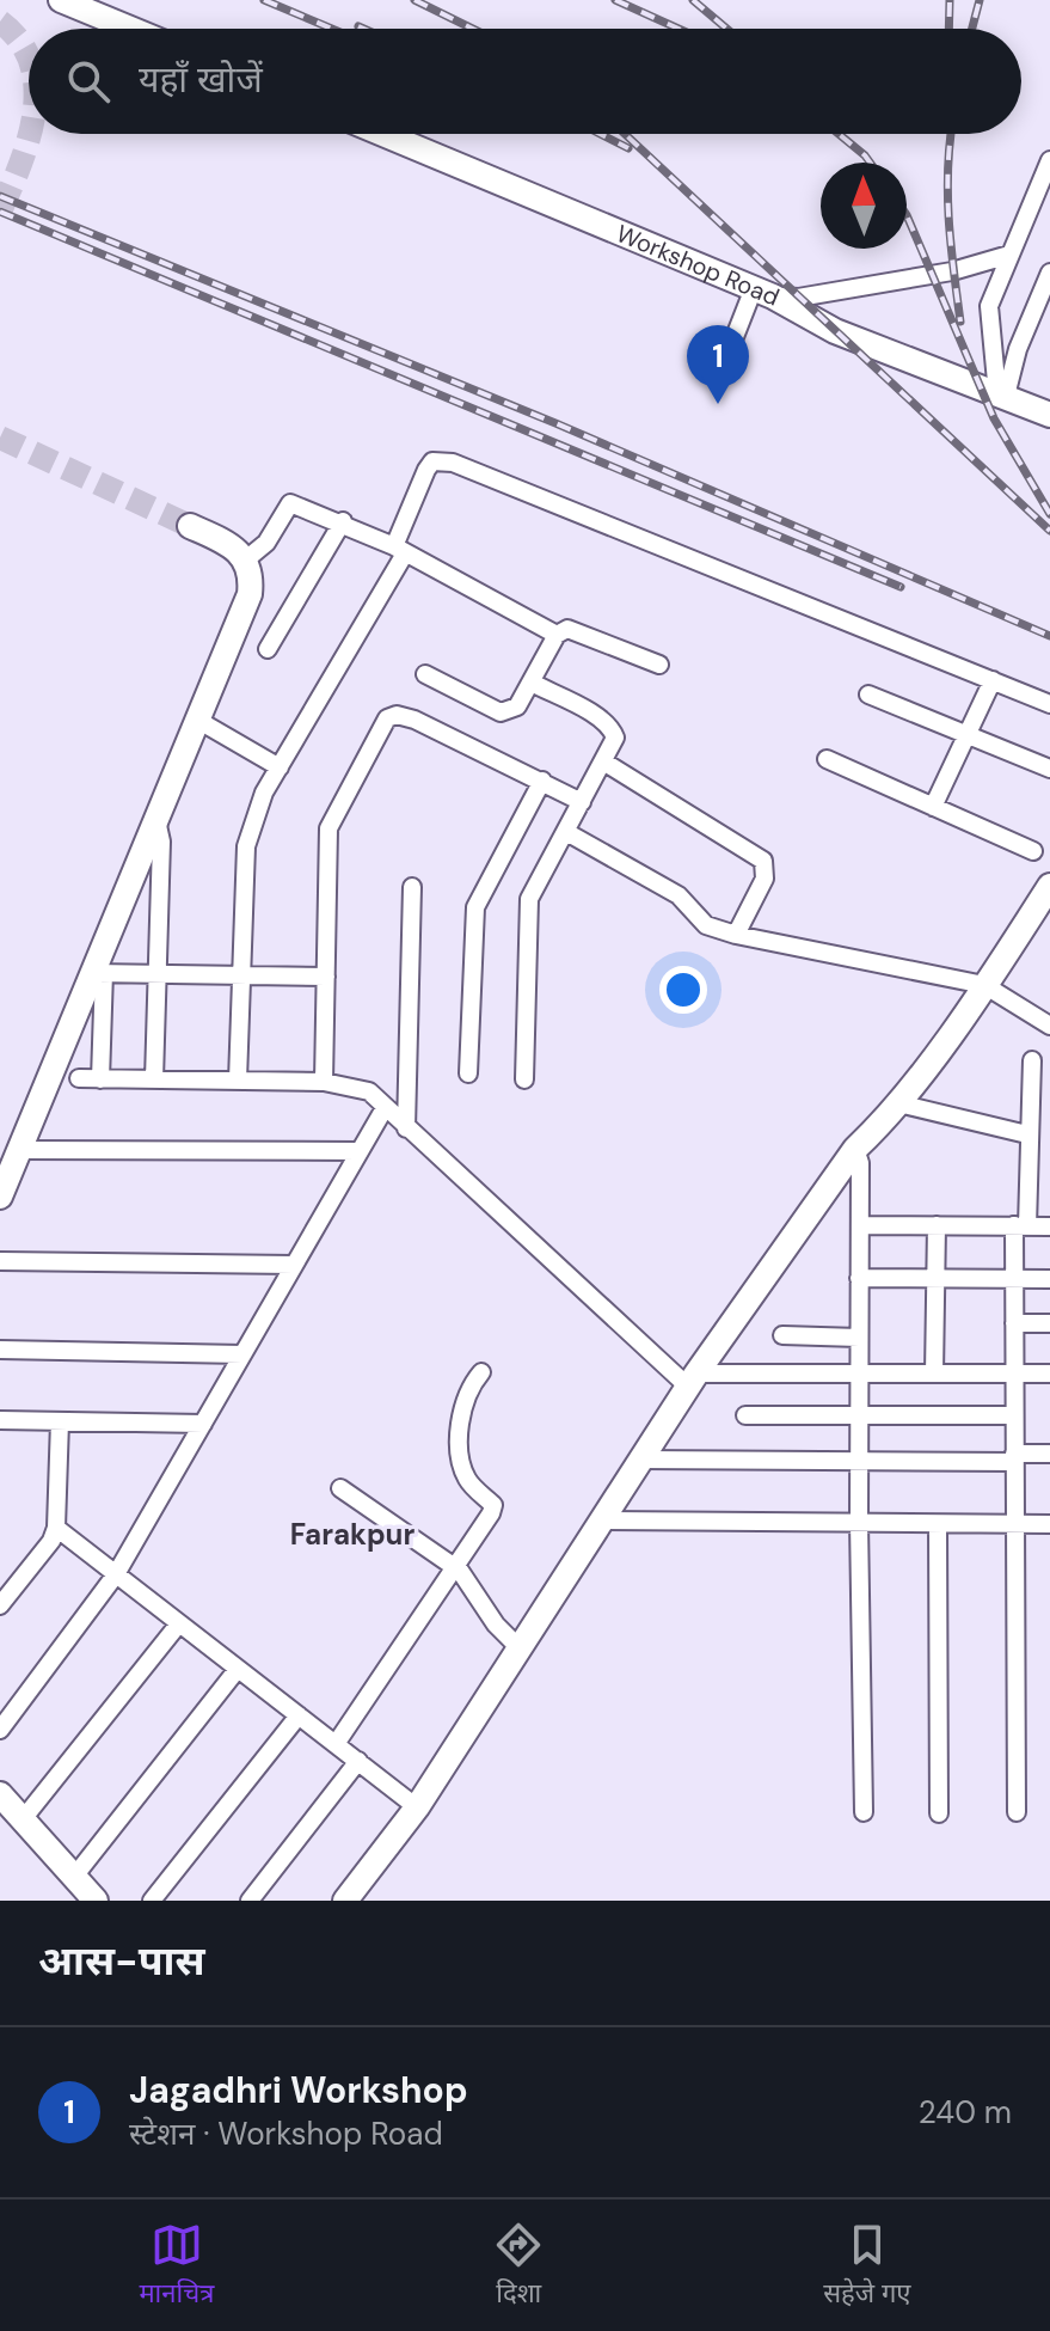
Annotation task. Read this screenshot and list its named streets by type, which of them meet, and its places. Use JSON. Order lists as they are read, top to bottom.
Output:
{
  "streets": {
    "street": ["Workshop Road"]
  },
  "districts": ["Farakpur"],
  "north": "top",
  "page": {
    "search": "यहाँ खोजें",
    "pins": "1",
    "heading": "आस-पास",
    "list": [
      {
        "mark": "1",
        "name": "Jagadhri Workshop",
        "note": "स्टेशन · Workshop Road",
        "value": "240 m"
      }
    ],
    "nav": ["मानचित्र", "दिशा", "सहेजे गए"]
  }
}
